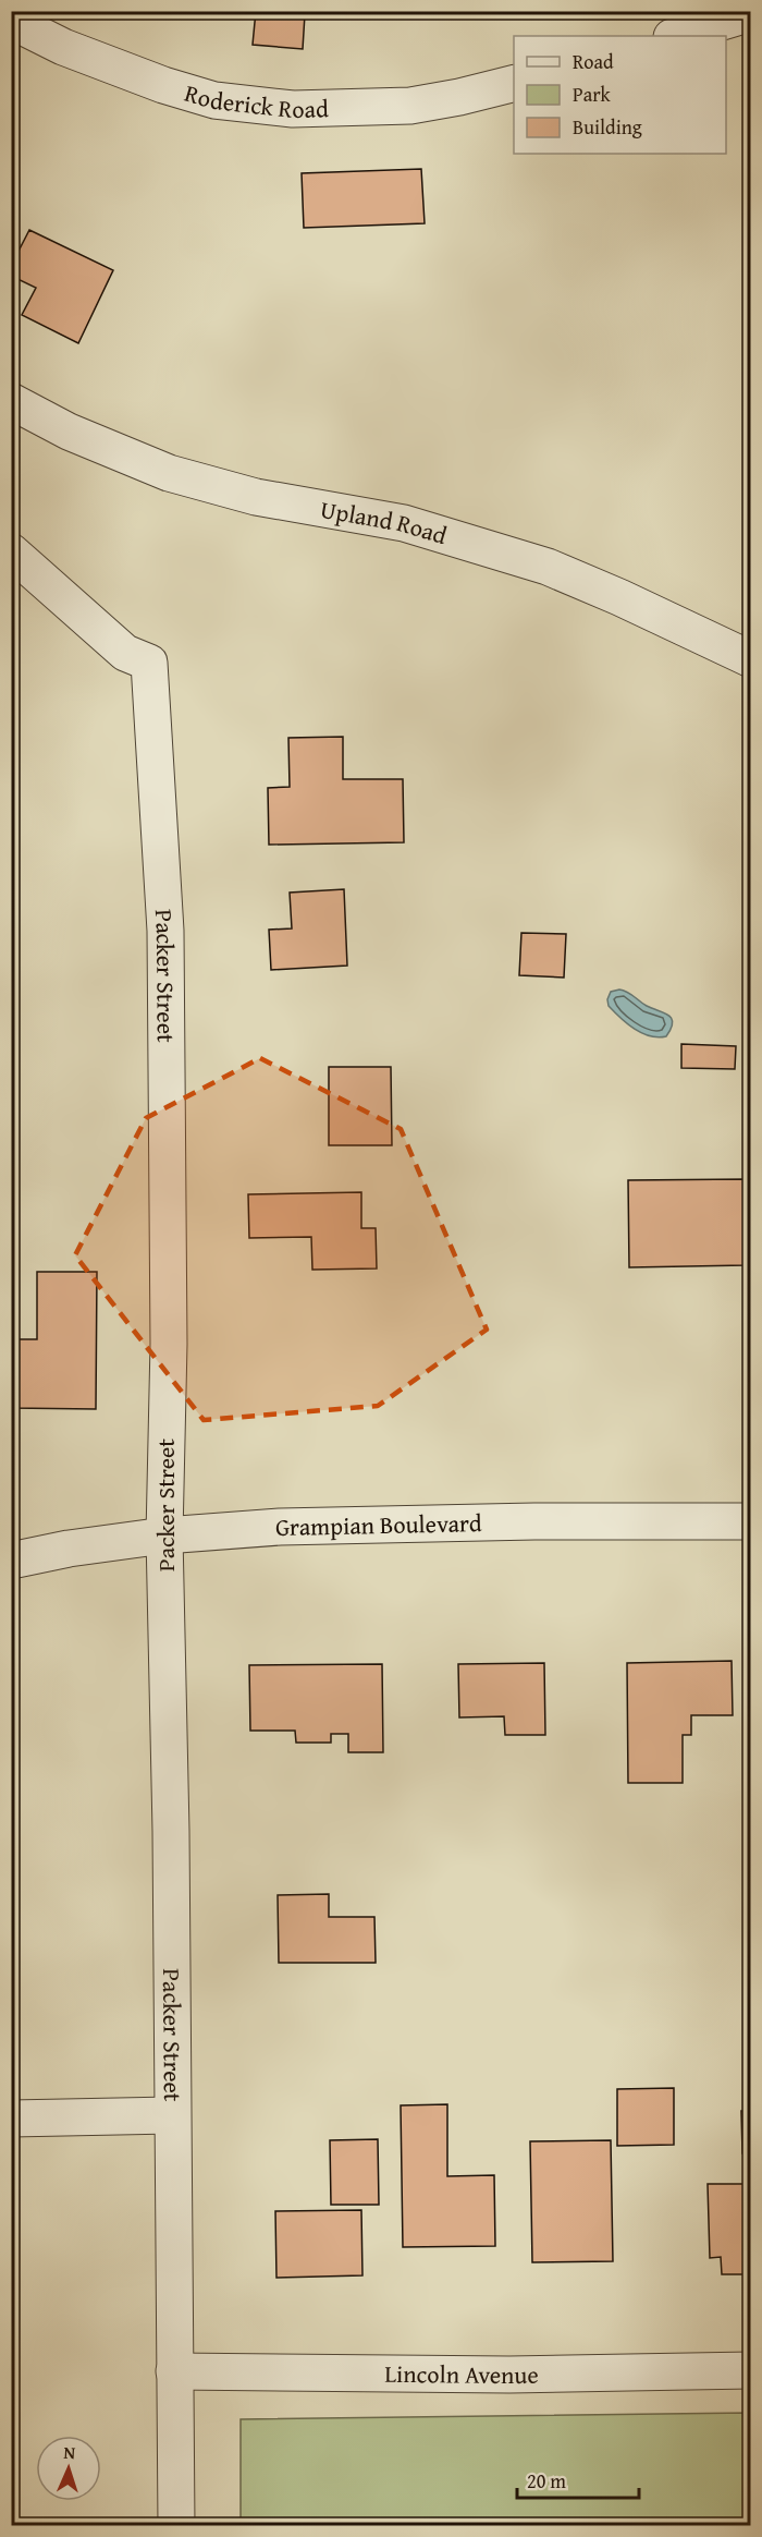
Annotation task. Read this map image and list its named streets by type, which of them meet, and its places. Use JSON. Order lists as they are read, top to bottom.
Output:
{
  "streets": {
    "street": [
      "Roderick Road",
      "Upland Road",
      "Packer Street",
      "Grampian Boulevard",
      "Lincoln Avenue"
    ]
  },
  "crossings": [
    ["Packer Street", "Grampian Boulevard"],
    ["Packer Street", "Lincoln Avenue"]
  ],
  "legend": ["Road", "Park", "Building"],
  "scale_bar": "20 m",
  "north": "top"
}
